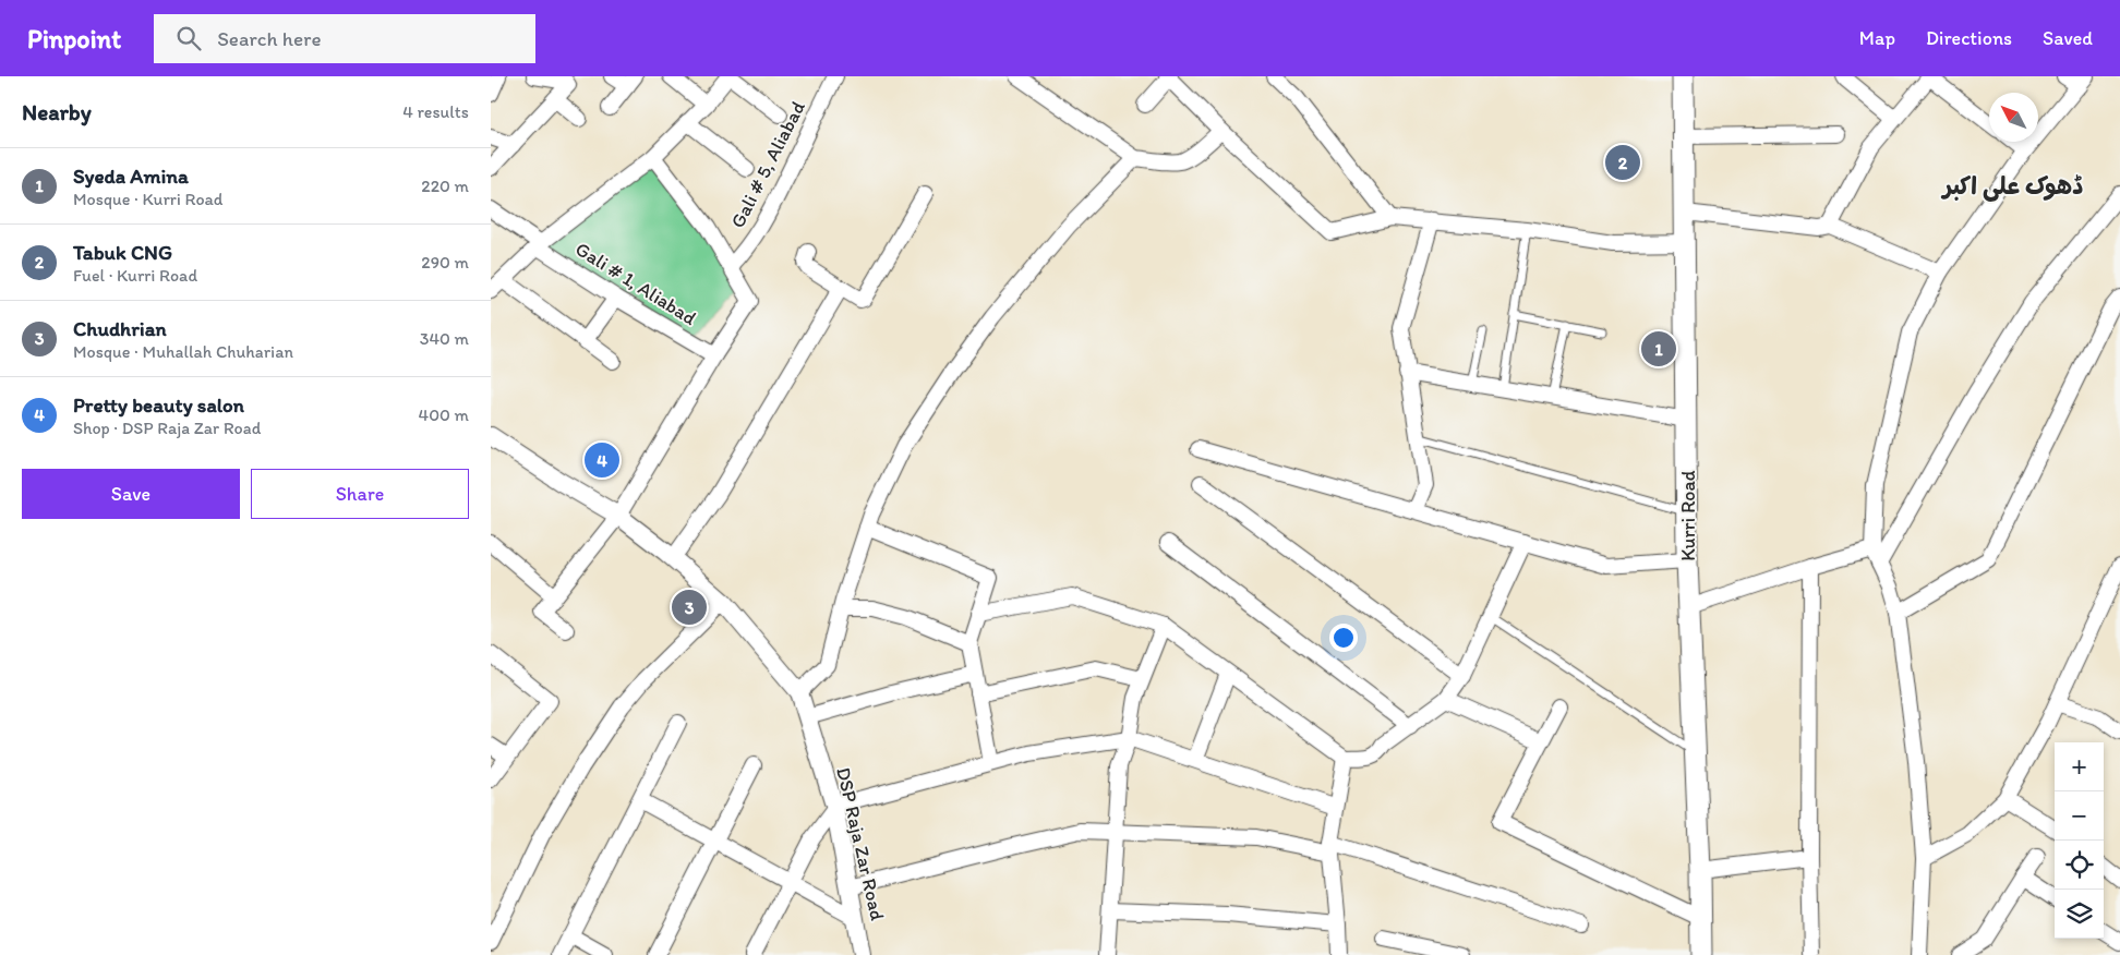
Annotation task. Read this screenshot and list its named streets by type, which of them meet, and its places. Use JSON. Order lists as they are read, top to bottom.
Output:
{
  "streets": {
    "main road": ["Kurri Road"],
    "street": ["Gali # 5, Aliabad", "Gali # 1, Aliabad", "DSP Raja Zar Road"]
  },
  "districts": ["ڈھوک علی اکبر"],
  "north": "top left",
  "page": {
    "header": "Pinpoint",
    "search": "Search here",
    "nav": ["Map", "Directions", "Saved"],
    "heading": ["Nearby", "4 results"],
    "pins": [
      "2",
      "1",
      "4",
      "3"
    ],
    "list": [
      {
        "mark": "1",
        "name": "Syeda Amina",
        "note": "Mosque · Kurri Road",
        "value": "220 m"
      },
      {
        "mark": "2",
        "name": "Tabuk CNG",
        "note": "Fuel · Kurri Road",
        "value": "290 m"
      },
      {
        "mark": "3",
        "name": "Chudhrian",
        "note": "Mosque · Muhallah Chuharian",
        "value": "340 m"
      },
      {
        "mark": "4",
        "name": "Pretty beauty salon",
        "note": "Shop · DSP Raja Zar Road",
        "value": "400 m"
      }
    ],
    "buttons": ["Save", "Share"],
    "map_buttons": ["+", "−"]
  }
}
